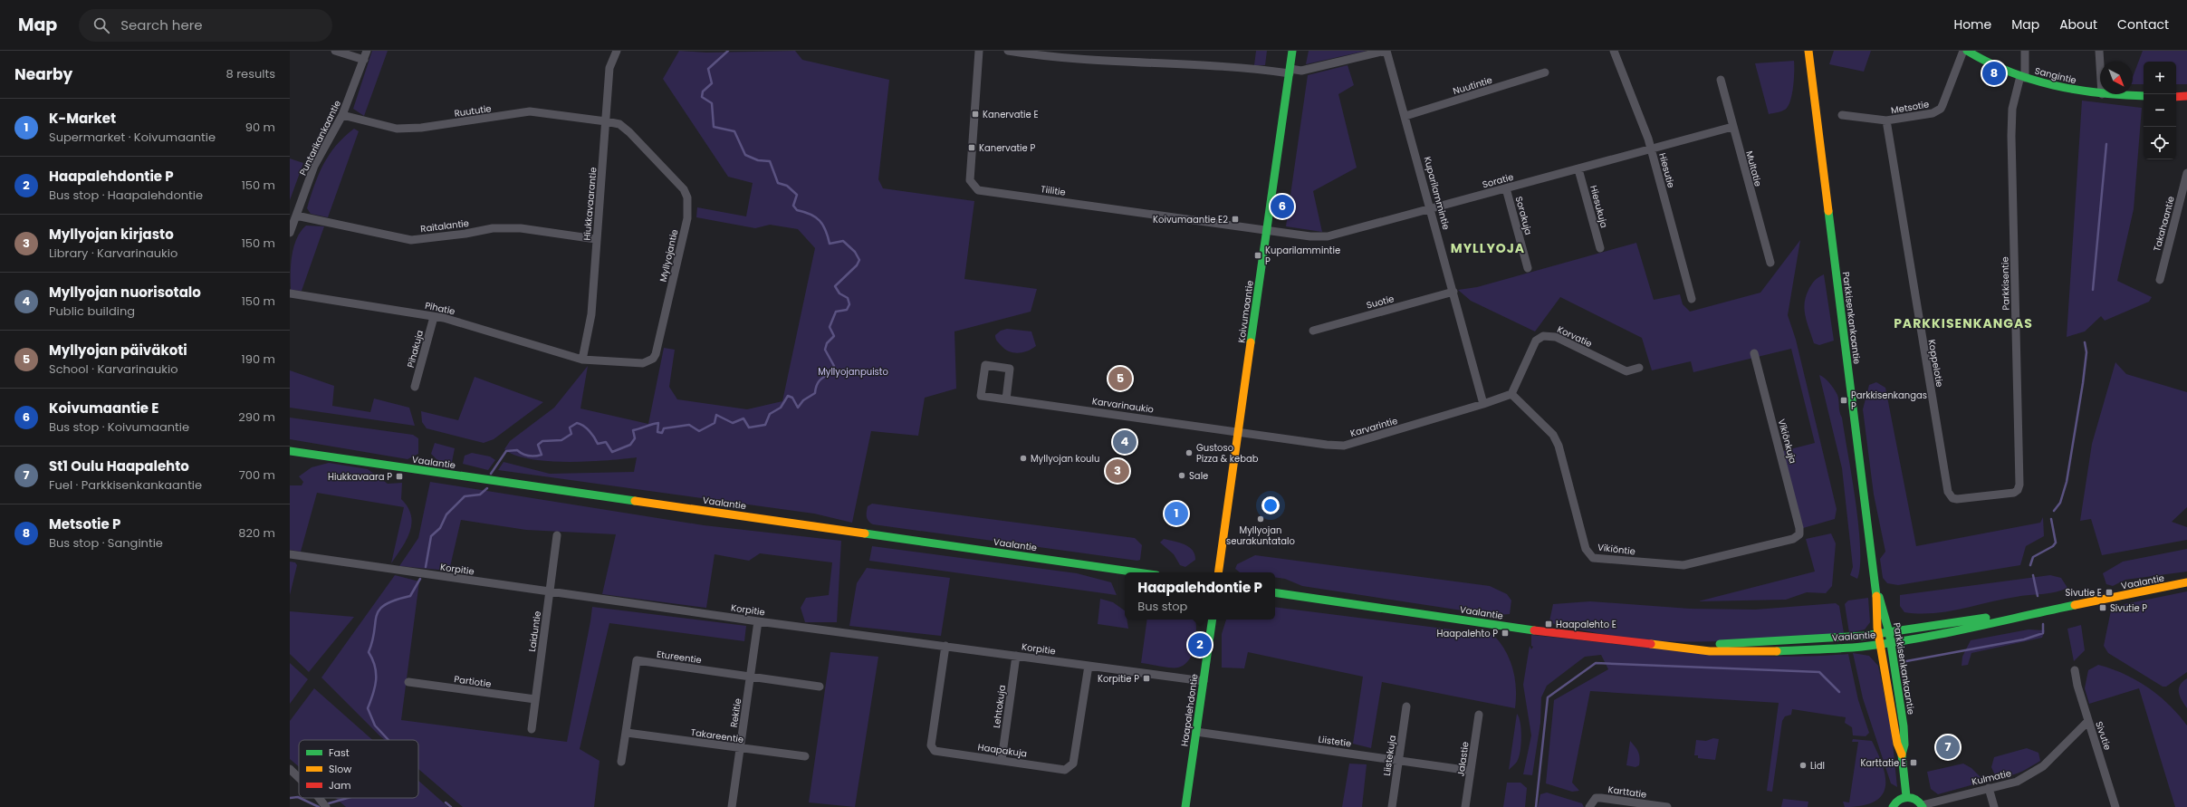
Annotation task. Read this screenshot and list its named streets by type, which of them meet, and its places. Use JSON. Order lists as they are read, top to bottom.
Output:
{
  "streets": {
    "street": [
      "Sangintie",
      "Nuutintie",
      "Metsotie",
      "Ruututie",
      "Puntarikankaantie",
      "Multatie",
      "Hiesutie",
      "Soratie",
      "Tiilitie",
      "Kuparilammintie",
      "Hiukkavaarantie",
      "Hiesukuja",
      "Sorakuja",
      "Takahaantie",
      "Raitalantie",
      "Myllyojantie",
      "Parkkisentie",
      "Suotie",
      "Pihatie",
      "Koivumaantie",
      "Parkkisenkankaantie",
      "Korvatie",
      "Pihakuja",
      "Koppelotie",
      "Karvarinaukio",
      "Karvarintie",
      "Vikiönkuja",
      "Vaalantie",
      "Vikiöntie",
      "Korpitie",
      "Laiduntie",
      "Etureentie",
      "Partiotie",
      "Lehtokuja",
      "Haapalehdontie",
      "Rekitie",
      "Takareentie",
      "Sivutie",
      "Liistetie",
      "Haapakuja",
      "Liistekuja",
      "Jalastie",
      "Kulmatie",
      "Karttatie"
    ]
  },
  "crossings": [
    ["Sangintie", "Parkkisentie"],
    ["Nuutintie", "Kuparilammintie"],
    ["Metsotie", "Koppelotie"],
    ["Ruututie", "Puntarikankaantie"],
    ["Ruututie", "Hiukkavaarantie"],
    ["Ruututie", "Myllyojantie"],
    ["Puntarikankaantie", "Raitalantie"],
    ["Multatie", "Soratie"],
    ["Hiesutie", "Soratie"],
    ["Soratie", "Tiilitie"],
    ["Soratie", "Kuparilammintie"],
    ["Soratie", "Hiesukuja"],
    ["Soratie", "Sorakuja"],
    ["Soratie", "Koivumaantie"],
    ["Tiilitie", "Koivumaantie"],
    ["Kuparilammintie", "Suotie"],
    ["Kuparilammintie", "Karvarintie"],
    ["Hiukkavaarantie", "Raitalantie"],
    ["Hiukkavaarantie", "Myllyojantie"],
    ["Hiukkavaarantie", "Pihatie"],
    ["Myllyojantie", "Pihatie"],
    ["Parkkisentie", "Koppelotie"],
    ["Pihatie", "Pihakuja"],
    ["Koivumaantie", "Karvarinaukio"],
    ["Koivumaantie", "Karvarintie"],
    ["Parkkisenkankaantie", "Vaalantie"],
    ["Korvatie", "Karvarintie"],
    ["Korvatie", "Vikiöntie"],
    ["Karvarinaukio", "Karvarintie"],
    ["Karvarintie", "Vikiöntie"],
    ["Vikiönkuja", "Vikiöntie"],
    ["Korpitie", "Laiduntie"],
    ["Korpitie", "Lehtokuja"],
    ["Korpitie", "Haapalehdontie"],
    ["Korpitie", "Rekitie"],
    ["Korpitie", "Haapakuja"],
    ["Laiduntie", "Partiotie"],
    ["Etureentie", "Rekitie"],
    ["Etureentie", "Takareentie"],
    ["Lehtokuja", "Haapakuja"],
    ["Haapalehdontie", "Liistetie"],
    ["Rekitie", "Takareentie"],
    ["Sivutie", "Kulmatie"],
    ["Liistetie", "Liistekuja"],
    ["Liistetie", "Jalastie"]
  ],
  "districts": ["MYLLYOJA", "PARKKISENKANGAS"],
  "parks": ["Myllyojanpuisto"],
  "places": {
    "transit": [
      "Kanervatie E",
      "Kanervatie P",
      "Koivumaantie E2",
      "Kuparilammintie P",
      "Parkkisenkangas P",
      "Hiukkavaara P",
      "Sivutie E",
      "Sivutie P",
      "Haapalehto E",
      "Haapalehto P",
      "Korpitie P",
      "Karttatie E"
    ],
    "other": [
      "Gustoso Pizza & kebab",
      "Myllyojan koulu",
      "Sale",
      "Myllyojan seurakuntatalo",
      "Lidl"
    ]
  },
  "legend": ["Fast", "Slow", "Jam"],
  "north": "bottom right",
  "page": {
    "header": "Map",
    "search": "Search here",
    "nav": [
      "Home",
      "Map",
      "About",
      "Contact"
    ],
    "heading": ["Nearby", "8 results"],
    "pins": [
      "8",
      "6",
      "5",
      "4",
      "3",
      "1",
      "2",
      "7"
    ],
    "map_buttons": ["+", "−"],
    "list": [
      {
        "mark": "1",
        "name": "K-Market",
        "note": "Supermarket · Koivumaantie",
        "value": "90 m"
      },
      {
        "mark": "2",
        "name": "Haapalehdontie P",
        "note": "Bus stop · Haapalehdontie",
        "value": "150 m"
      },
      {
        "mark": "3",
        "name": "Myllyojan kirjasto",
        "note": "Library · Karvarinaukio",
        "value": "150 m"
      },
      {
        "mark": "4",
        "name": "Myllyojan nuorisotalo",
        "note": "Public building",
        "value": "150 m"
      },
      {
        "mark": "5",
        "name": "Myllyojan päiväkoti",
        "note": "School · Karvarinaukio",
        "value": "190 m"
      },
      {
        "mark": "6",
        "name": "Koivumaantie E",
        "note": "Bus stop · Koivumaantie",
        "value": "290 m"
      },
      {
        "mark": "7",
        "name": "St1 Oulu Haapalehto",
        "note": "Fuel · Parkkisenkankaantie",
        "value": "700 m"
      },
      {
        "mark": "8",
        "name": "Metsotie P",
        "note": "Bus stop · Sangintie",
        "value": "820 m"
      }
    ],
    "popup": ["Haapalehdontie P", "Bus stop"]
  }
}
